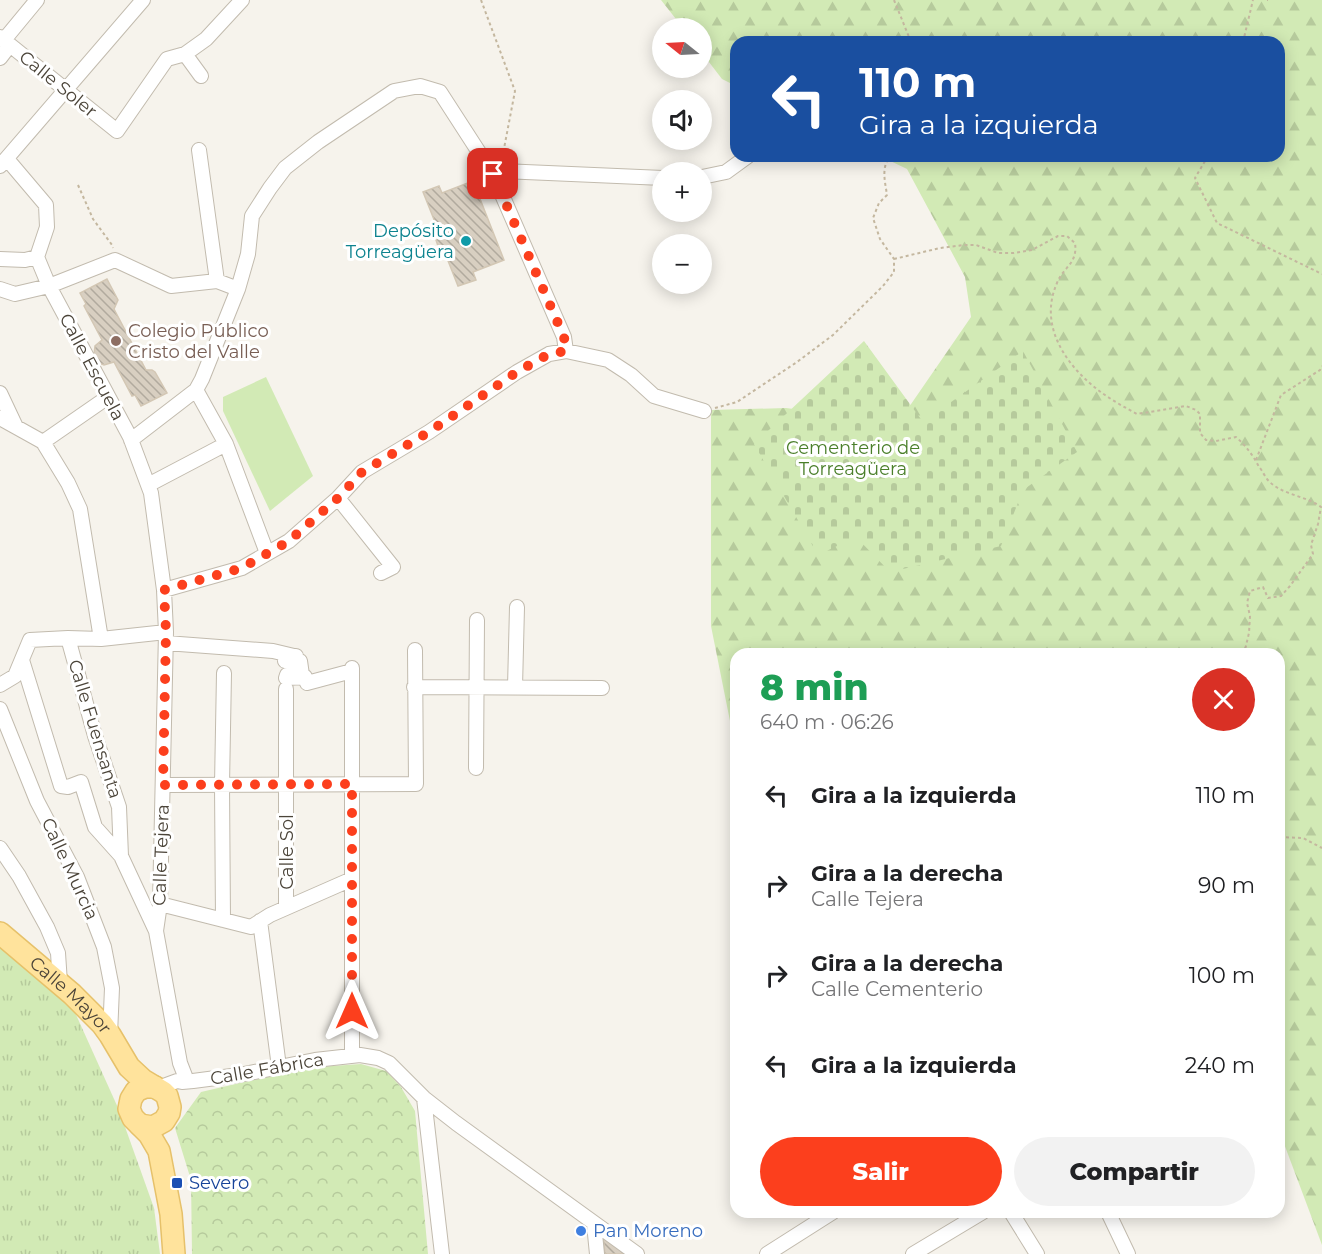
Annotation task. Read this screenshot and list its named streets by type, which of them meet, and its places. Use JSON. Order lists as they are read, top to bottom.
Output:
{
  "streets": {
    "main road": ["Calle Mayor"],
    "street": [
      "Calle Soler",
      "Calle Escuela",
      "Calle Fuensanta",
      "Calle Sol",
      "Calle Tejera",
      "Calle Murcia",
      "Calle Fábrica"
    ]
  },
  "crossings": [
    ["Calle Escuela", "Calle Tejera"],
    ["Calle Tejera", "Calle Fábrica"],
    ["Calle Murcia", "Calle Mayor"],
    ["Calle Mayor", "Calle Fábrica"]
  ],
  "parks": ["Cementerio de Torreagüera"],
  "places": {
    "other": ["Depósito Torreagüera", "Colegio Público Cristo del Valle", "Pan Moreno"],
    "transit": ["Severo"]
  },
  "north": "left",
  "page": {
    "map_buttons": ["+", "−"],
    "turn": ["110 m", "Gira a la izquierda"],
    "heading": ["8 min", "640 m · 06:26"],
    "list": [
      {
        "name": "Gira a la izquierda",
        "value": "110 m"
      },
      {
        "name": "Gira a la derecha",
        "note": "Calle Tejera",
        "value": "90 m"
      },
      {
        "name": "Gira a la derecha",
        "note": "Calle Cementerio",
        "value": "100 m"
      },
      {
        "name": "Gira a la izquierda",
        "value": "240 m"
      }
    ],
    "buttons": ["Salir", "Compartir"]
  }
}
